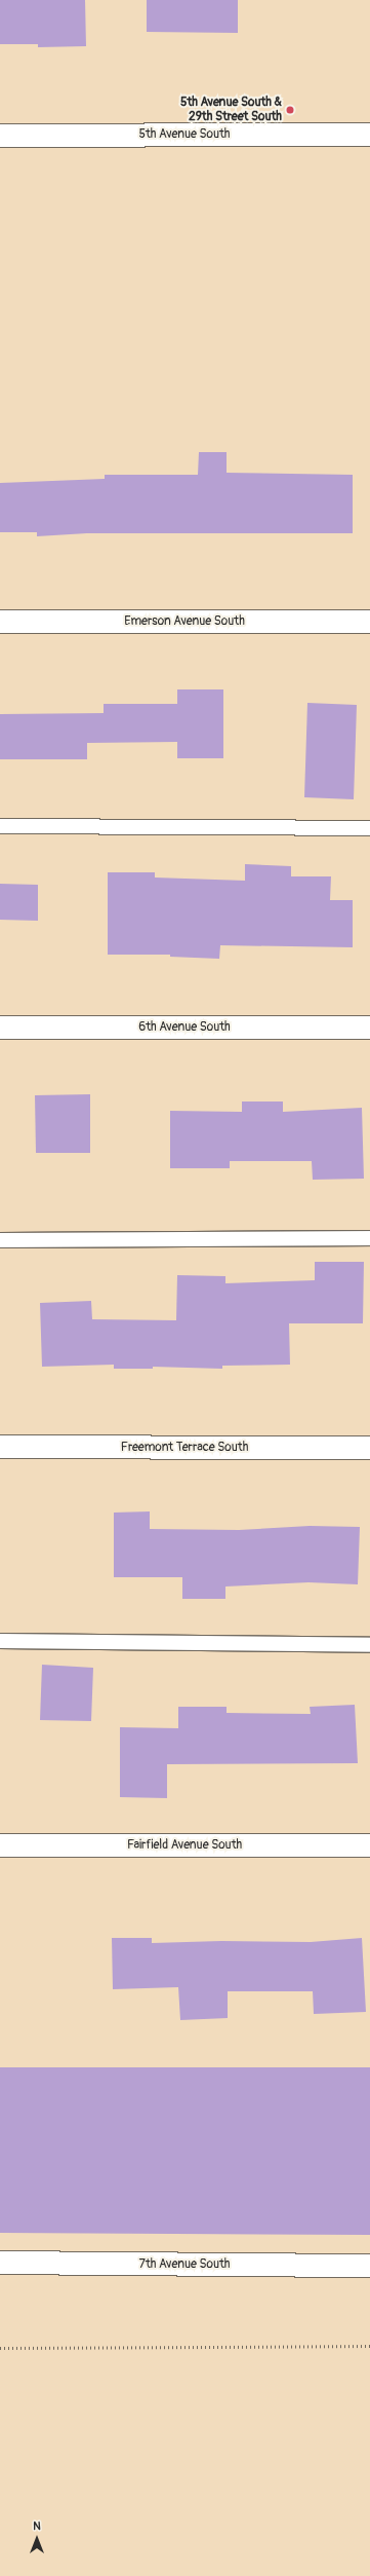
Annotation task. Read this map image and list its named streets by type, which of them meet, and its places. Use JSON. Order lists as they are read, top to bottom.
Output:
{
  "streets": {
    "street": [
      "5th Avenue South",
      "Emerson Avenue South",
      "6th Avenue South",
      "Freemont Terrace South",
      "Fairfield Avenue South",
      "7th Avenue South"
    ]
  },
  "places": ["5th Avenue South & 29th Street South"],
  "north": "top"
}
